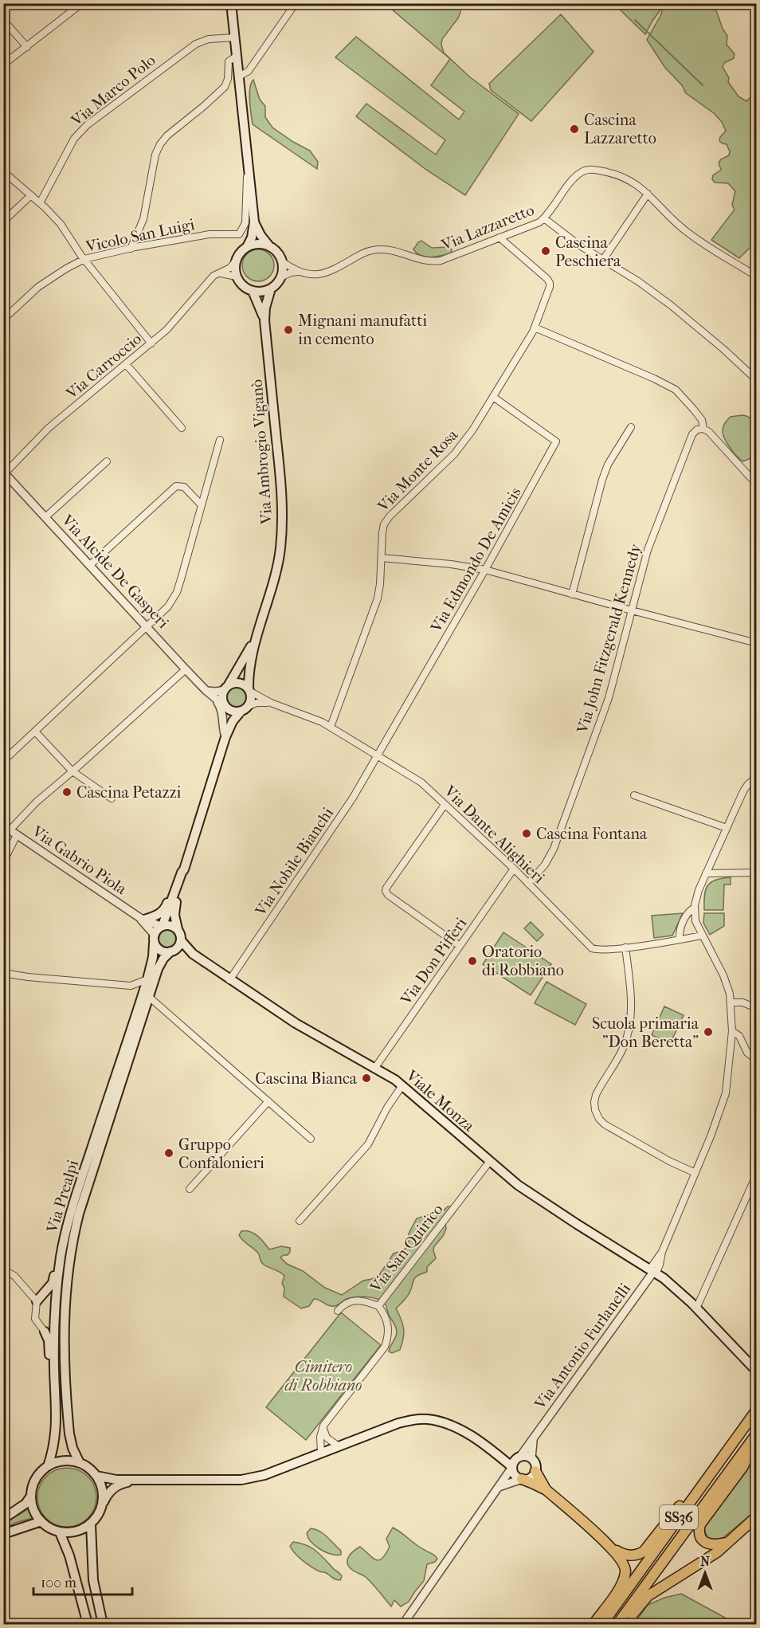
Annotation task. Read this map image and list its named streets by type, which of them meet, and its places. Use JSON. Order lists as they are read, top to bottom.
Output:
{
  "streets": {
    "highway": ["SS36"],
    "main road": ["Via Ambrogio Viganò", "Viale Monza", "Via Prealpi"],
    "street": [
      "Via Marco Polo",
      "Via Lazzaretto",
      "Vicolo San Luigi",
      "Via Carroccio",
      "Via Monte Rosa",
      "Via Edmondo De Amicis",
      "Via Alcide De Gasperi",
      "Via John Fitzgerald Kennedy",
      "Via Dante Alighieri",
      "Via Gabrio Piola",
      "Via Nobile Bianchi",
      "Via Don Pifferi",
      "Via San Quirico",
      "Via Antonio Furlanelli"
    ]
  },
  "crossings": [
    ["Via Lazzaretto", "Via Carroccio"],
    ["Via Lazzaretto", "Via Ambrogio Viganò"],
    ["Via Lazzaretto", "Via Monte Rosa"],
    ["Via Carroccio", "Via Ambrogio Viganò"],
    ["Via Carroccio", "Via Alcide De Gasperi"],
    ["Via Ambrogio Viganò", "Via Alcide De Gasperi"],
    ["Via Ambrogio Viganò", "Via Dante Alighieri"],
    ["Via Monte Rosa", "Via Edmondo De Amicis"],
    ["Via Monte Rosa", "Via Dante Alighieri"],
    ["Via Edmondo De Amicis", "Via Dante Alighieri"],
    ["Via Edmondo De Amicis", "Via Nobile Bianchi"],
    ["Via Alcide De Gasperi", "Via Dante Alighieri"],
    ["Via John Fitzgerald Kennedy", "Via Dante Alighieri"],
    ["Via Dante Alighieri", "Via Nobile Bianchi"],
    ["Via Dante Alighieri", "Via Don Pifferi"],
    ["Via Gabrio Piola", "Viale Monza"],
    ["Via Gabrio Piola", "Via Prealpi"],
    ["Via Nobile Bianchi", "Viale Monza"],
    ["Via Don Pifferi", "Viale Monza"],
    ["Viale Monza", "Via Prealpi"],
    ["Viale Monza", "Via San Quirico"],
    ["Viale Monza", "Via Antonio Furlanelli"]
  ],
  "parks": ["Cimitero di Robbiano"],
  "places": [
    "Cascina Lazzaretto",
    "Cascina Peschiera",
    "Mignani manufatti in cemento",
    "Cascina Petazzi",
    "Cascina Fontana",
    "Oratorio di Robbiano",
    "Scuola primaria \"Don Beretta\"",
    "Cascina Bianca",
    "Gruppo Confalonieri"
  ],
  "scale_bar": "100 m",
  "north": "top"
}
